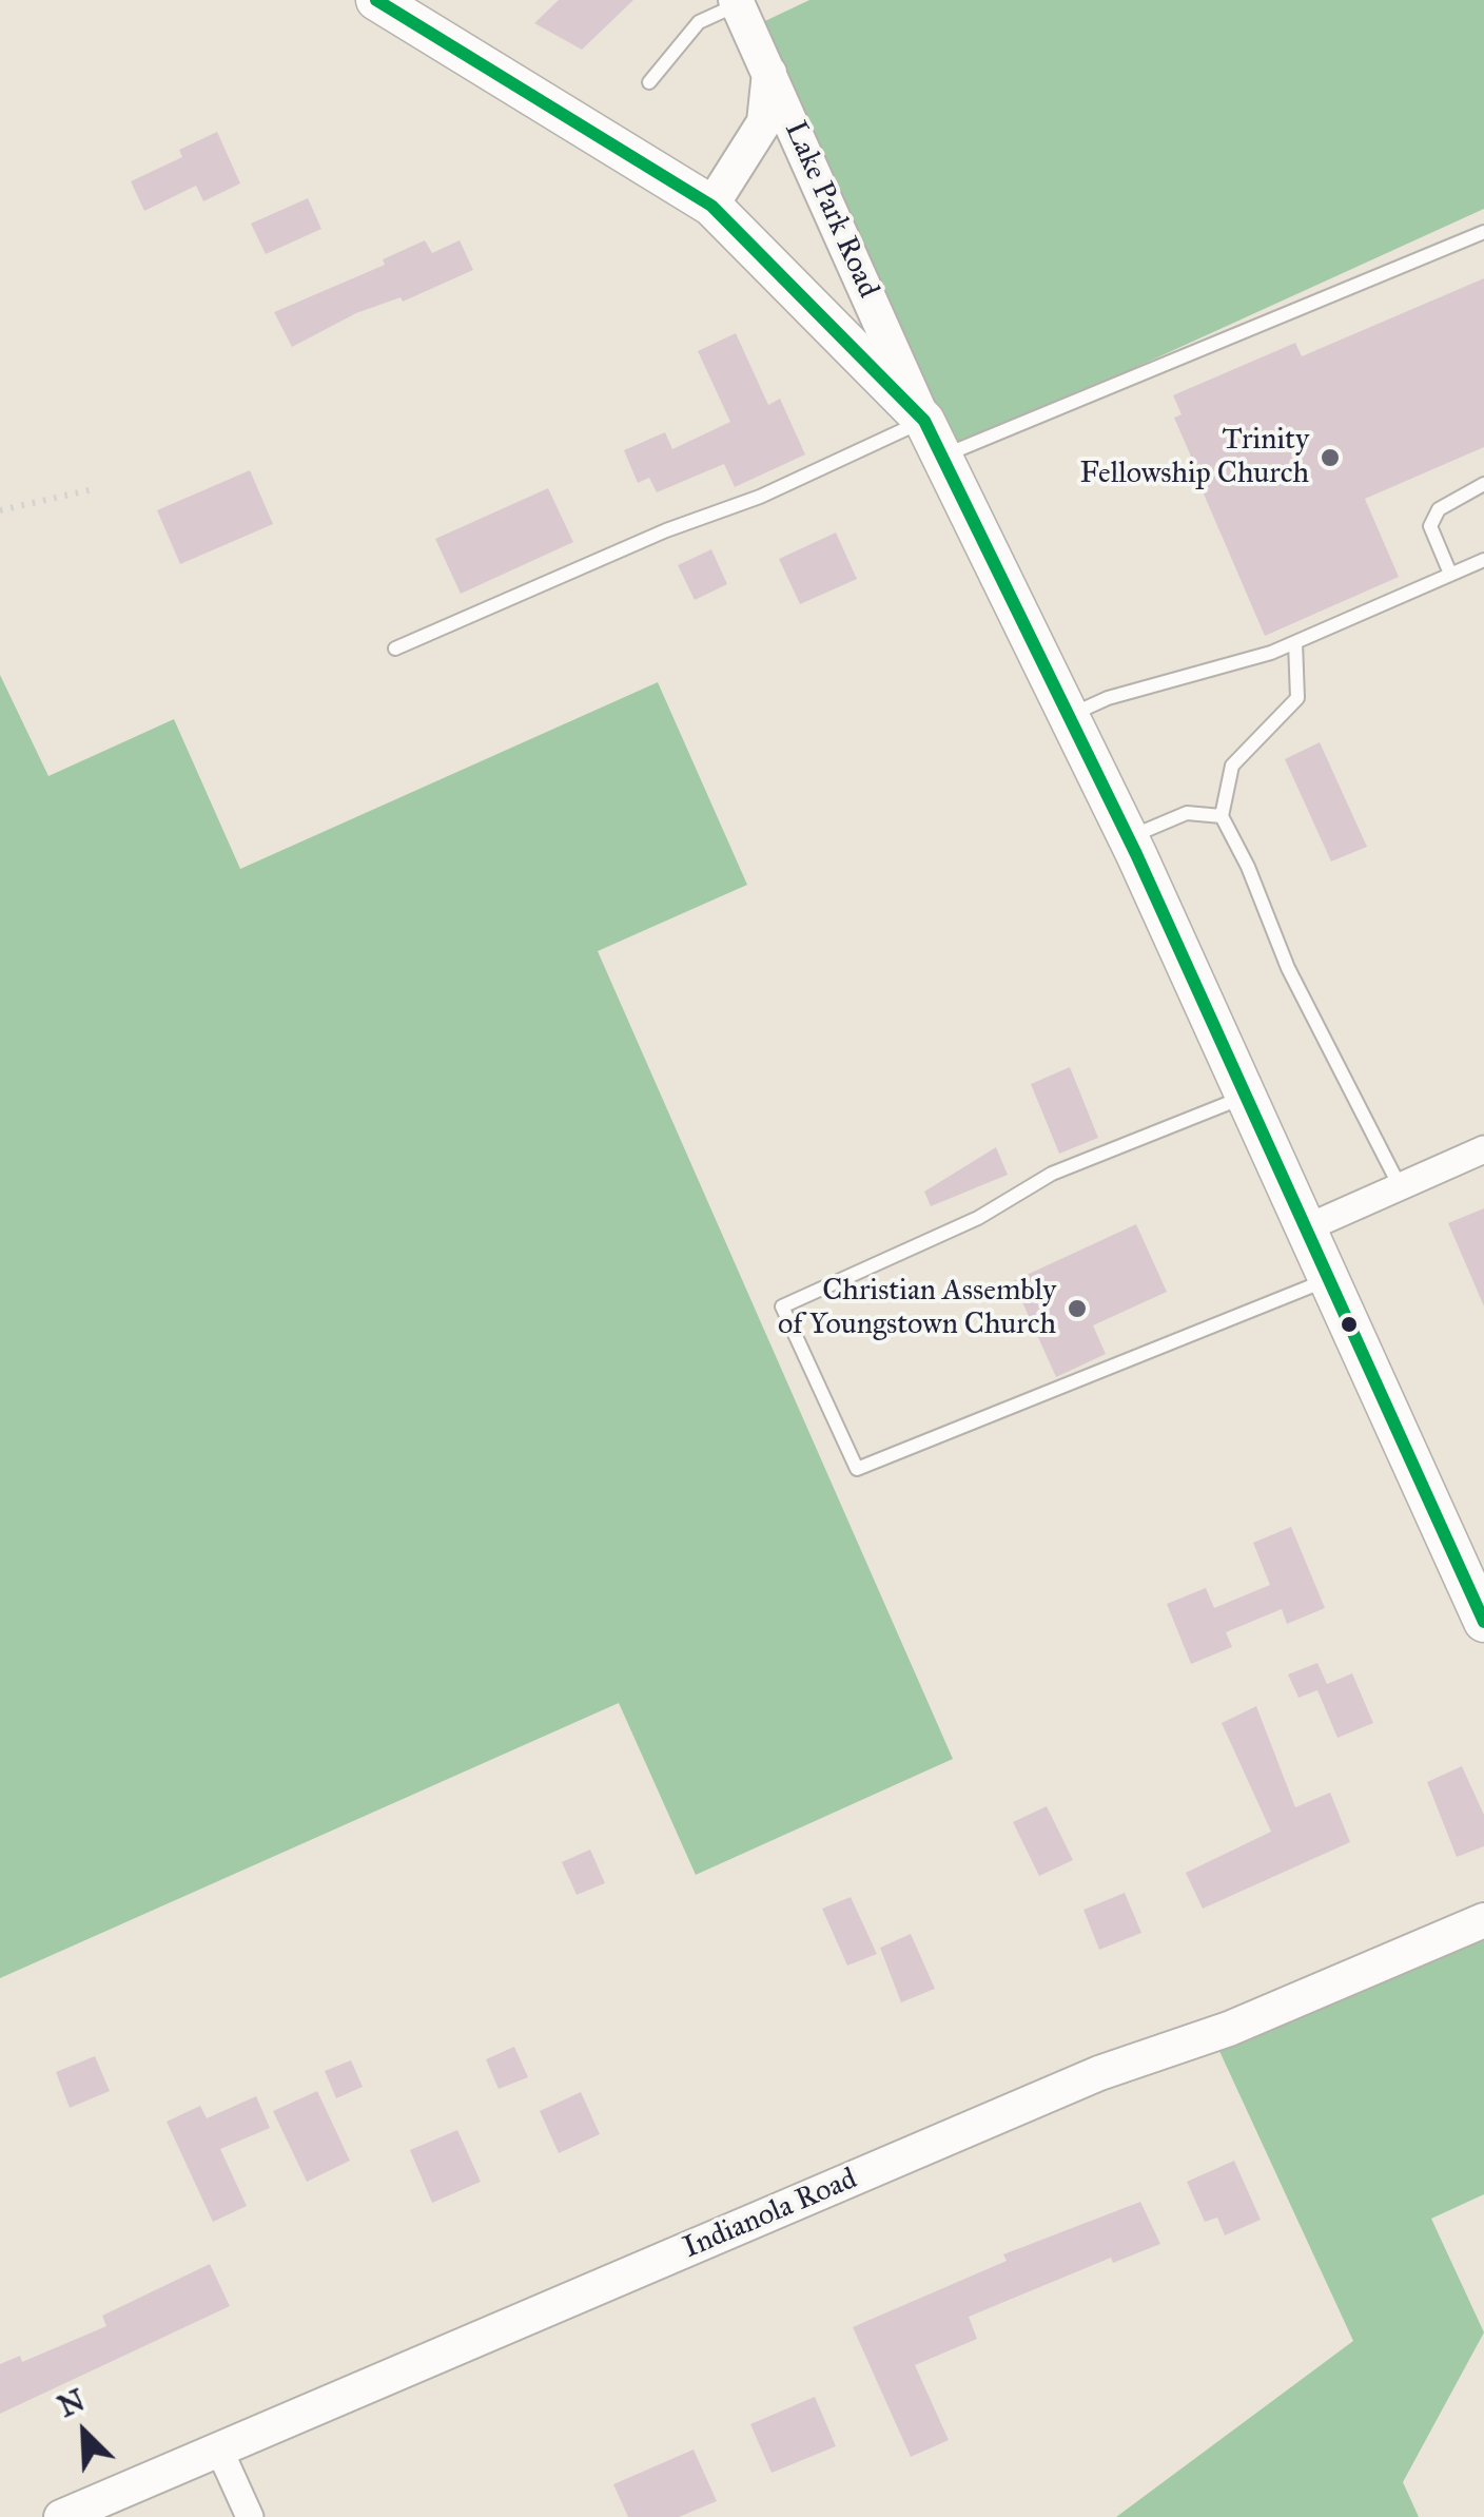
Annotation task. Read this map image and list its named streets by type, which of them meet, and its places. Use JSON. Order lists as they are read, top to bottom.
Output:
{
  "streets": {
    "street": ["Lake Park Road", "Indianola Road"]
  },
  "places": ["Trinity Fellowship Church", "Christian Assembly of Youngstown Church"],
  "north": "top left"
}
